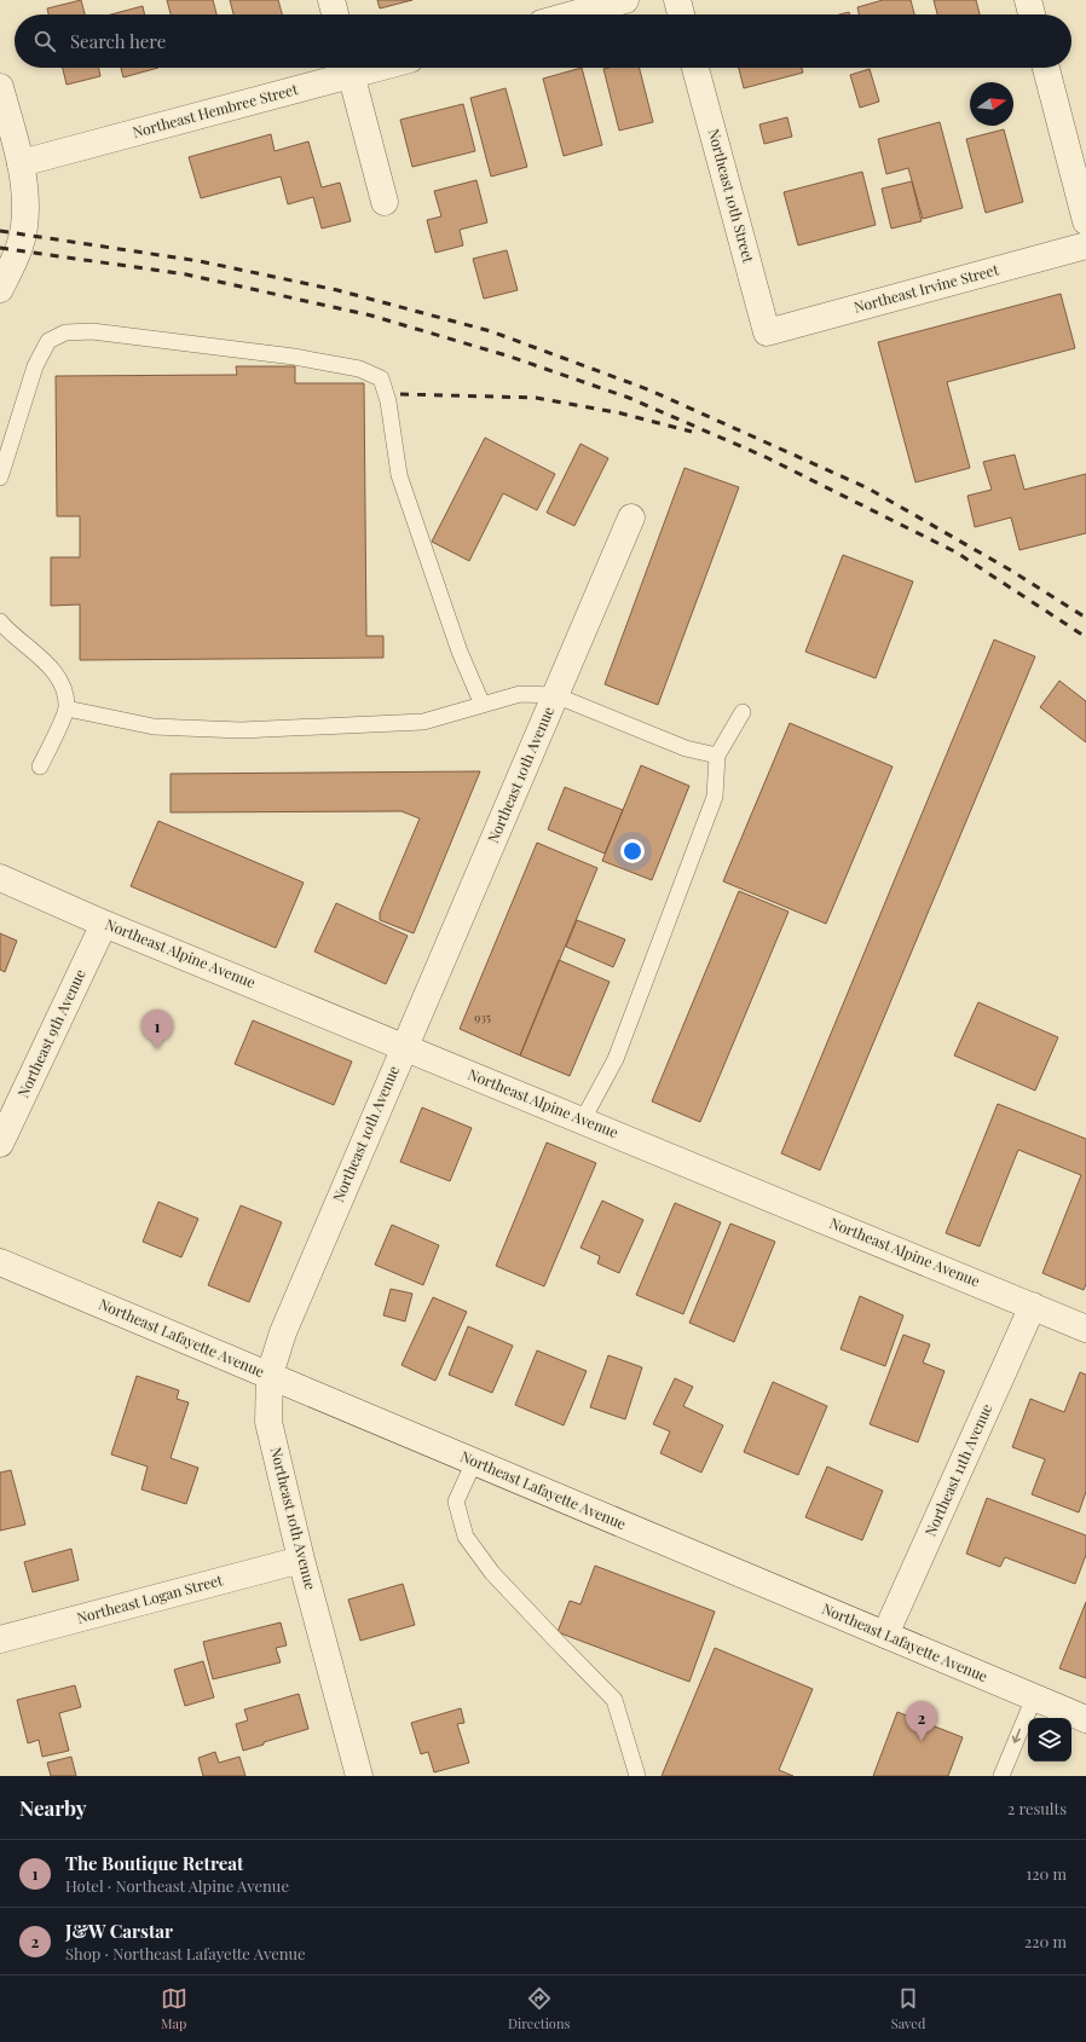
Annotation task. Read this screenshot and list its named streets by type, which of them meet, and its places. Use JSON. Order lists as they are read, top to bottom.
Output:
{
  "streets": {
    "street": [
      "Northeast Hembree Street",
      "Northeast 10th Street",
      "Northeast Irvine Street",
      "Northeast 10th Avenue",
      "Northeast Alpine Avenue",
      "Northeast 9th Avenue",
      "Northeast Lafayette Avenue",
      "Northeast 11th Avenue",
      "Northeast Logan Street"
    ]
  },
  "crossings": [
    ["Northeast 10th Street", "Northeast Irvine Street"],
    ["Northeast 10th Avenue", "Northeast Alpine Avenue"],
    ["Northeast 10th Avenue", "Northeast Lafayette Avenue"],
    ["Northeast 10th Avenue", "Northeast Logan Street"],
    ["Northeast Alpine Avenue", "Northeast 9th Avenue"],
    ["Northeast Alpine Avenue", "Northeast 11th Avenue"],
    ["Northeast Lafayette Avenue", "Northeast 11th Avenue"]
  ],
  "house_numbers": ["935"],
  "north": "right",
  "page": {
    "search": "Search here",
    "pins": ["1", "2"],
    "heading": ["Nearby", "2 results"],
    "list": [
      {
        "mark": "1",
        "name": "The Boutique Retreat",
        "note": "Hotel · Northeast Alpine Avenue",
        "value": "120 m"
      },
      {
        "mark": "2",
        "name": "J&W Carstar",
        "note": "Shop · Northeast Lafayette Avenue",
        "value": "220 m"
      }
    ],
    "nav": ["Map", "Directions", "Saved"]
  }
}
